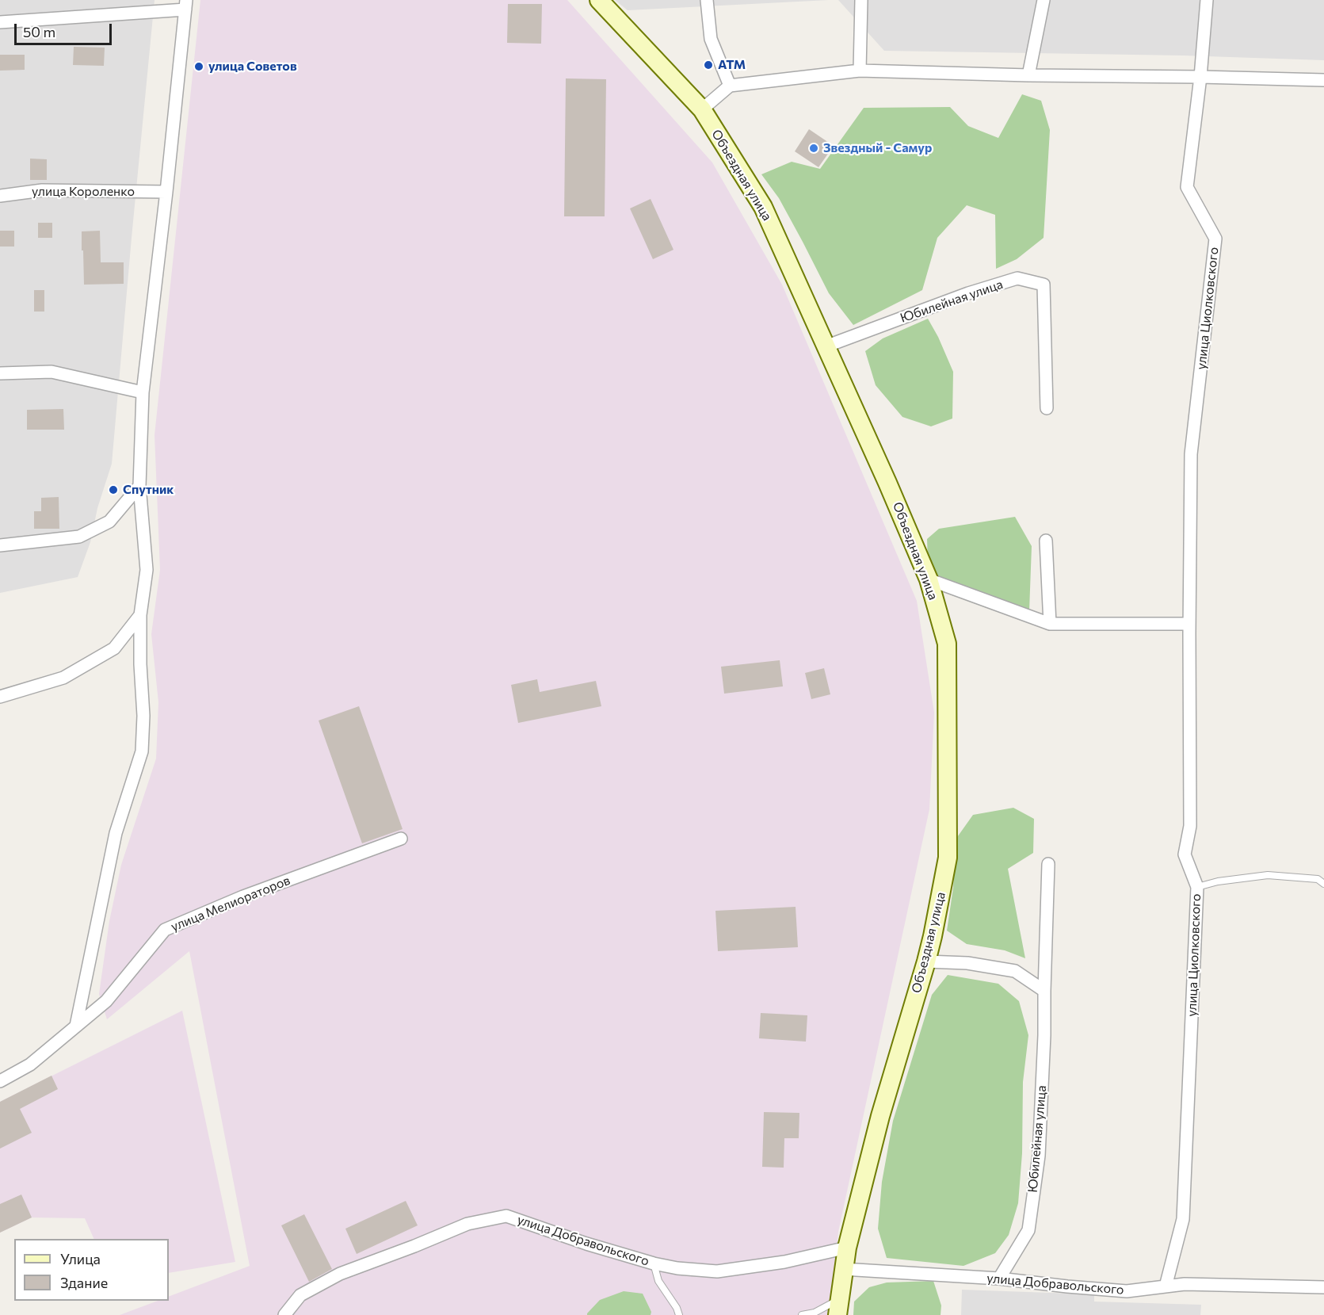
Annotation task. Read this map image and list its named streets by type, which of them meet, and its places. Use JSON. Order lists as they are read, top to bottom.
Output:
{
  "streets": {
    "main road": ["Объездная улица"],
    "street": [
      "улица Короленко",
      "Юбилейная улица",
      "улица Циолковского",
      "улица Мелиораторов",
      "улица Добравольского"
    ]
  },
  "crossings": [
    ["Объездная улица", "Юбилейная улица"],
    ["Объездная улица", "улица Добравольского"],
    ["Юбилейная улица", "улица Добравольского"],
    ["улица Циолковского", "улица Добравольского"]
  ],
  "places": [
    "АТМ",
    "улица Советов",
    "Звездный - Самур",
    "Спутник"
  ],
  "legend": ["Улица", "Здание"],
  "scale_bar": "50 m"
}
